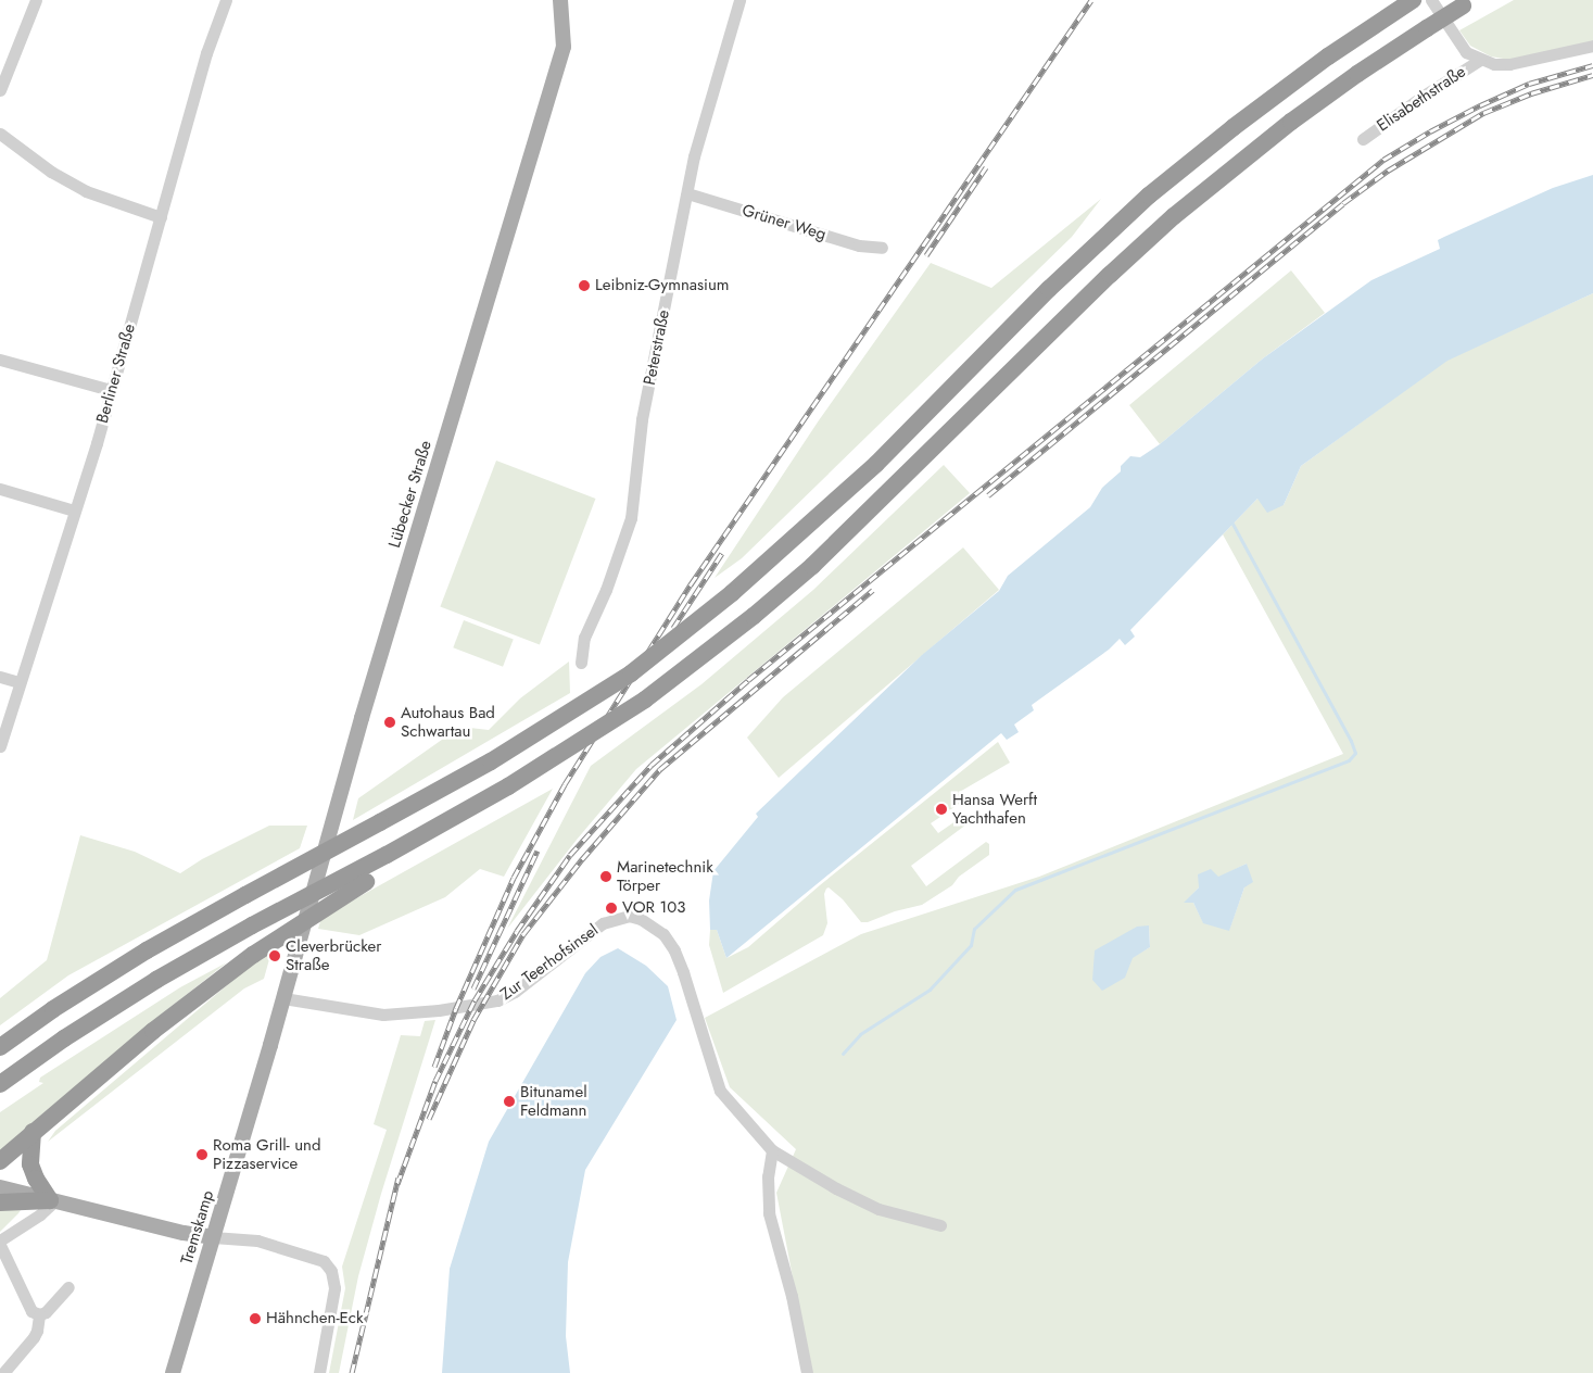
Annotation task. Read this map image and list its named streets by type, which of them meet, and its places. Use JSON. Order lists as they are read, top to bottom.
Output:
{
  "streets": {
    "main road": ["Lübecker Straße", "Tremskamp"],
    "street": [
      "Elisabethstraße",
      "Grüner Weg",
      "Peterstraße",
      "Berliner Straße",
      "Zur Teerhofsinsel"
    ]
  },
  "crossings": [
    ["Grüner Weg", "Peterstraße"],
    ["Lübecker Straße", "Zur Teerhofsinsel"],
    ["Lübecker Straße", "Tremskamp"],
    ["Zur Teerhofsinsel", "Tremskamp"]
  ],
  "places": [
    "Leibniz-Gymnasium",
    "Autohaus Bad Schwartau",
    "Hansa Werft Yachthafen",
    "Marinetechnik Törper",
    "VOR 103",
    "Cleverbrücker Straße",
    "Bitunamel Feldmann",
    "Roma Grill- und Pizzaservice",
    "Hähnchen-Eck"
  ]
}
